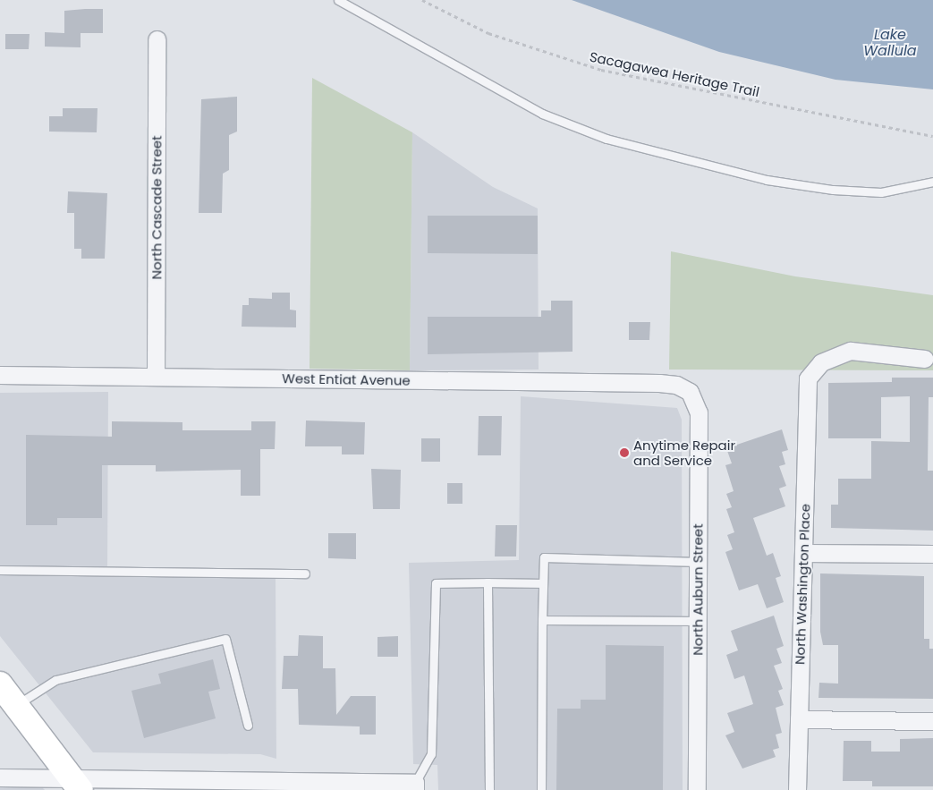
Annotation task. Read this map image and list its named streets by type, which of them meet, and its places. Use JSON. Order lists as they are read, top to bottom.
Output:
{
  "streets": {
    "street": [
      "North Cascade Street",
      "West Entiat Avenue",
      "North Washington Place",
      "North Auburn Street"
    ],
    "path": ["Sacagawea Heritage Trail"]
  },
  "crossings": [
    ["North Cascade Street", "West Entiat Avenue"],
    ["West Entiat Avenue", "North Auburn Street"]
  ],
  "water": ["Lake Wallula"],
  "places": ["Anytime Repair and Service"]
}
